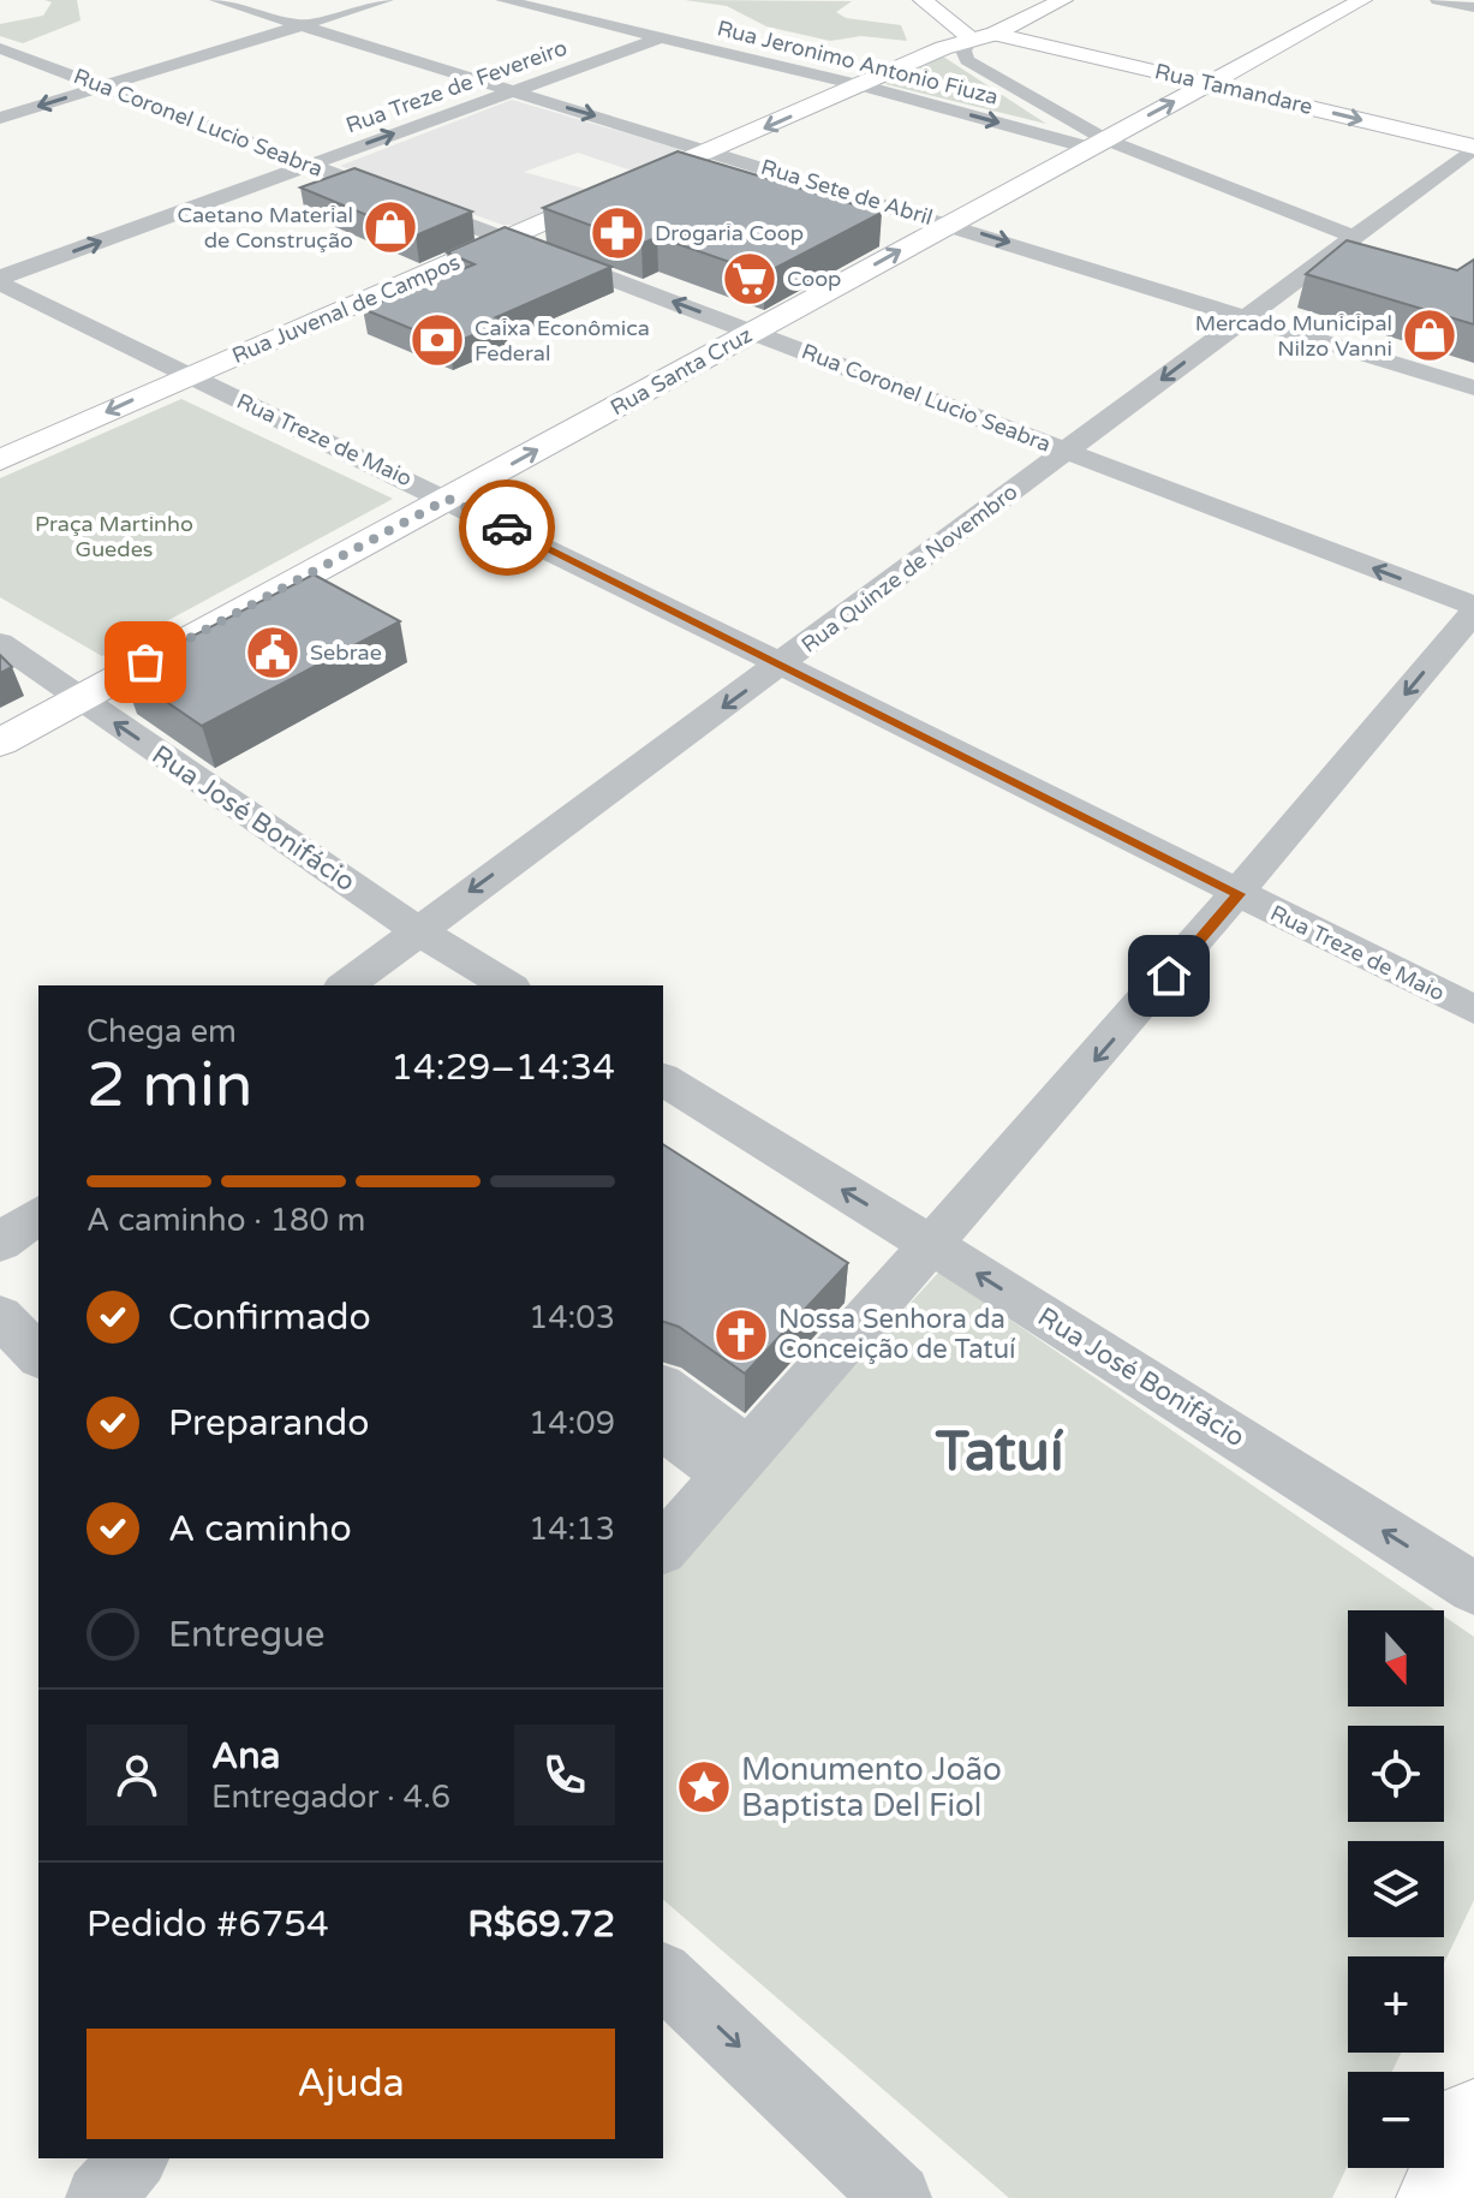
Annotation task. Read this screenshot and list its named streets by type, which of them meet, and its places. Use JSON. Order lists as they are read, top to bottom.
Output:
{
  "streets": {
    "main road": ["Rua Tamandare", "Rua Juvenal de Campos", "Rua Santa Cruz"],
    "street": [
      "Rua Jeronimo Antonio Fiuza",
      "Rua Treze de Fevereiro",
      "Rua Coronel Lucio Seabra",
      "Rua Sete de Abril",
      "Rua Treze de Maio",
      "Rua Quinze de Novembro",
      "Rua José Bonifácio"
    ]
  },
  "crossings": [
    ["Rua Jeronimo Antonio Fiuza", "Rua Treze de Fevereiro"],
    ["Rua Jeronimo Antonio Fiuza", "Rua Juvenal de Campos"],
    ["Rua Jeronimo Antonio Fiuza", "Rua Santa Cruz"],
    ["Rua Treze de Fevereiro", "Rua Coronel Lucio Seabra"],
    ["Rua Treze de Fevereiro", "Rua Sete de Abril"],
    ["Rua Treze de Fevereiro", "Rua Treze de Maio"],
    ["Rua Tamandare", "Rua Juvenal de Campos"],
    ["Rua Tamandare", "Rua Santa Cruz"],
    ["Rua Tamandare", "Rua Quinze de Novembro"],
    ["Rua Coronel Lucio Seabra", "Rua Juvenal de Campos"],
    ["Rua Coronel Lucio Seabra", "Rua Santa Cruz"],
    ["Rua Coronel Lucio Seabra", "Rua Quinze de Novembro"],
    ["Rua Sete de Abril", "Rua Juvenal de Campos"],
    ["Rua Sete de Abril", "Rua Santa Cruz"],
    ["Rua Sete de Abril", "Rua Quinze de Novembro"],
    ["Rua Juvenal de Campos", "Rua Treze de Maio"],
    ["Rua Santa Cruz", "Rua Treze de Maio"],
    ["Rua Santa Cruz", "Rua José Bonifácio"],
    ["Rua Treze de Maio", "Rua Quinze de Novembro"],
    ["Rua Quinze de Novembro", "Rua José Bonifácio"]
  ],
  "one_way": [
    "Rua Jeronimo Antonio Fiuza",
    "Rua Tamandare",
    "Rua Santa Cruz",
    "Rua Quinze de Novembro",
    "Rua José Bonifácio"
  ],
  "districts": ["Tatuí"],
  "parks": ["Praça Martinho Guedes"],
  "places": {
    "shop": ["Caetano Material de Construção", "Mercado Municipal Nilzo Vanni"],
    "pharmacy": ["Drogaria Coop"],
    "supermarket": ["Coop"],
    "bank": ["Caixa Econômica Federal"],
    "public building": ["Sebrae"],
    "church": ["Nossa Senhora da Conceição de Tatuí"],
    "place": ["Monumento João Baptista Del Fiol"]
  },
  "north": "bottom",
  "page": {
    "heading": ["2 min", "Chega em", "14:29–14:34"],
    "panel": [
      "Ana",
      "Entregador · 4.6",
      "Pedido #6754",
      "R$69.72"
    ],
    "bar": "A caminho · 180 m",
    "list": [
      ["Confirmado", "14:03"],
      ["Preparando", "14:09"],
      ["A caminho", "14:13"],
      "Entregue"
    ],
    "map_buttons": ["+", "−"],
    "buttons": "Ajuda"
  }
}
